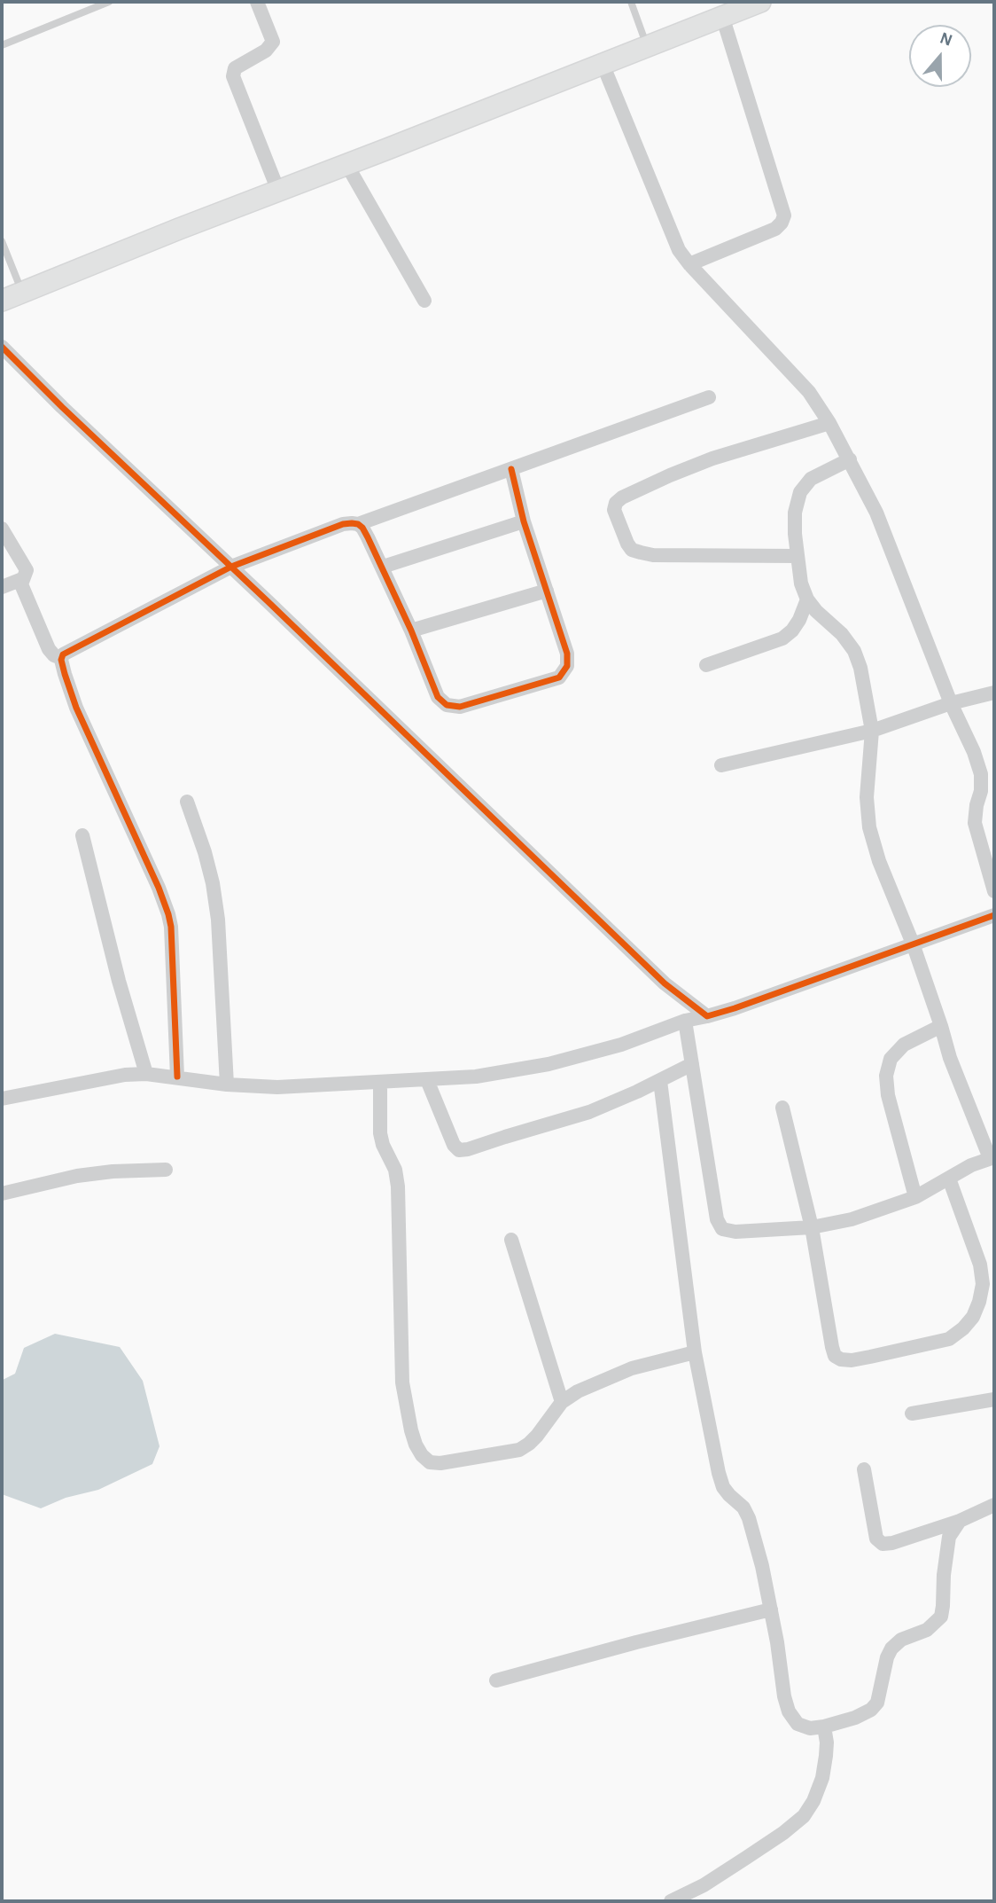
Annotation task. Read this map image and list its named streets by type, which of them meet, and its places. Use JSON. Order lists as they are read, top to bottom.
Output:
{
  "north": "top"
}
